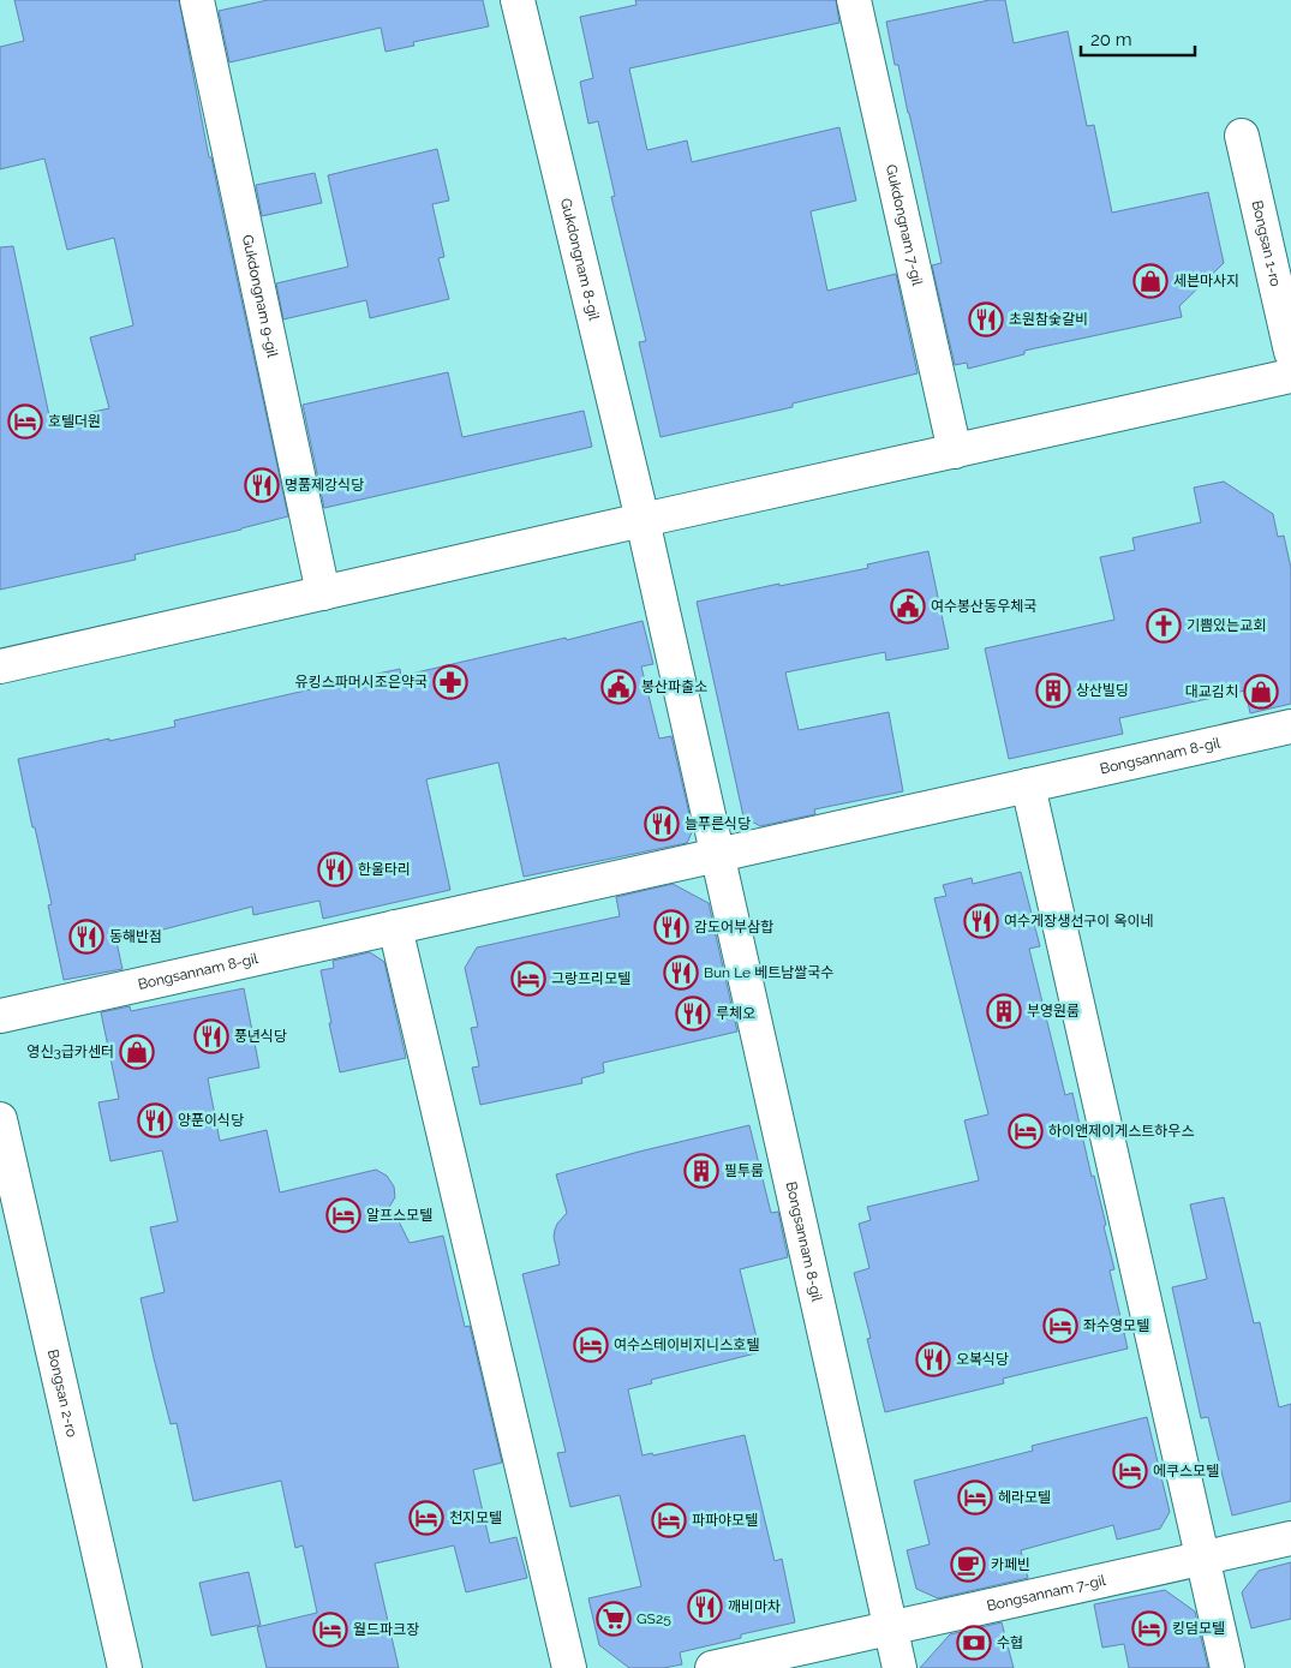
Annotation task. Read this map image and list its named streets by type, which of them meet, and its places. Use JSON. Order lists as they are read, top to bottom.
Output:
{
  "streets": {
    "street": [
      "Gukdongnam 7-gil",
      "Bongsan 1-ro",
      "Gukdongnam 8-gil",
      "Gukdongnam 9-gil",
      "Bongsannam 8-gil",
      "Bongsan 2-ro",
      "Bongsannam 7-gil"
    ]
  },
  "crossings": [
    ["Gukdongnam 8-gil", "Bongsannam 8-gil"],
    ["Bongsannam 8-gil", "Bongsannam 7-gil"]
  ],
  "places": {
    "shop": ["세븐마사지", "대교김치", "영신3급카센터"],
    "restaurant": [
      "초원참숯갈비",
      "명품제강식당",
      "늘푸른식당",
      "한울타리",
      "여수게장생선구이 옥이네",
      "감도어부삼합",
      "동해반점",
      "Bun Le 베트남쌀국수",
      "루체오",
      "풍년식당",
      "양푼이식당",
      "오복식당",
      "깨비마차"
    ],
    "hotel": [
      "호텔더원",
      "그랑프리모텔",
      "하이앤제이게스트하우스",
      "알프스모텔",
      "좌수영모텔",
      "여수스테이비지니스호텔",
      "에쿠스모텔",
      "헤라모텔",
      "천지모텔",
      "파파야모텔",
      "킹덤모텔",
      "월드파크장"
    ],
    "public building": ["여수봉산동우체국", "봉산파출소"],
    "church": ["기쁨있는교회"],
    "pharmacy": ["유킹스파머시조은약국"],
    "building": ["상산빌딩", "부영원룸", "필투룸"],
    "cafe": ["카페빈"],
    "supermarket": ["GS25"],
    "bank": ["수협"]
  },
  "scale_bar": "20 m"
}
